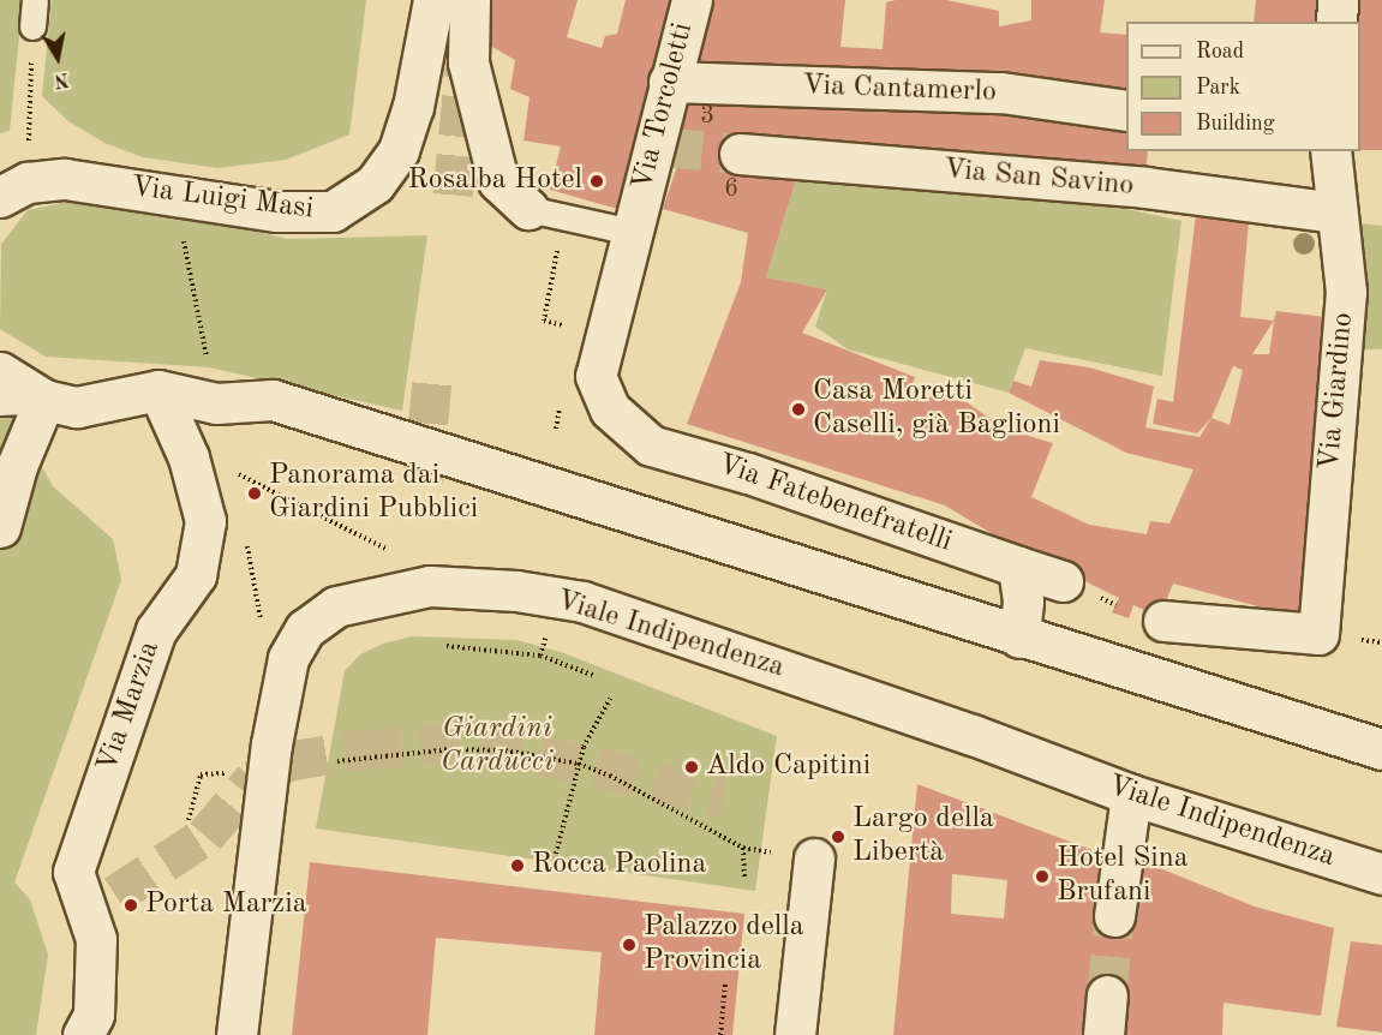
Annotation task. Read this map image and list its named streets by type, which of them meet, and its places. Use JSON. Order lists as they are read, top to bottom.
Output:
{
  "streets": {
    "street": [
      "Via Cantamerlo",
      "Via Torcoletti",
      "Via San Savino",
      "Via Luigi Masi",
      "Via Giardino",
      "Via Fatebenefratelli",
      "Viale Indipendenza",
      "Via Marzia"
    ]
  },
  "crossings": [
    ["Via Cantamerlo", "Via Torcoletti"],
    ["Via Torcoletti", "Via Fatebenefratelli"],
    ["Via San Savino", "Via Giardino"]
  ],
  "parks": ["Giardini Carducci"],
  "places": [
    "Rosalba Hotel",
    "Casa Moretti Caselli, già Baglioni",
    "Panorama dai Giardini Pubblici",
    "Aldo Capitini",
    "Largo della Libertà",
    "Rocca Paolina",
    "Hotel Sina Brufani",
    "Porta Marzia",
    "Palazzo della Provincia"
  ],
  "house_numbers": ["3", "6"],
  "legend": ["Road", "Park", "Building"],
  "north": "bottom"
}
